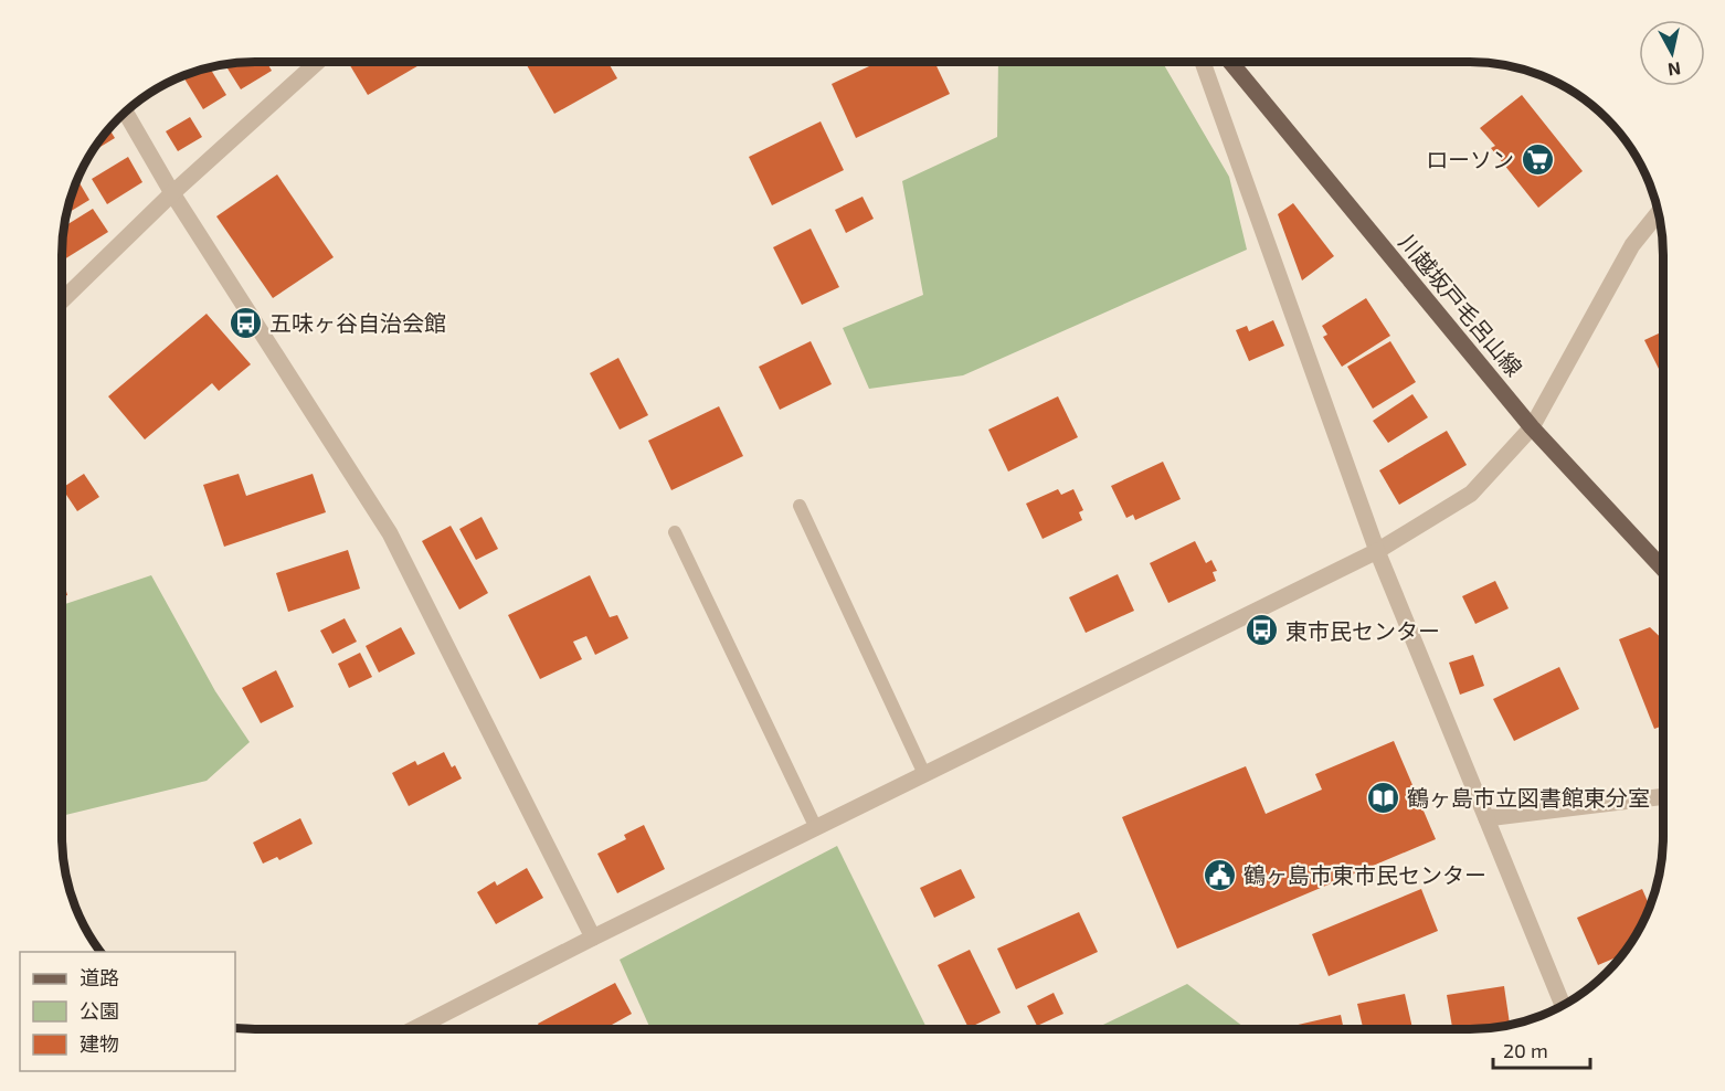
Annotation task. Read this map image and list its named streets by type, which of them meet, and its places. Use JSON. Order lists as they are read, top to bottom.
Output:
{
  "streets": {
    "main road": ["川越坂戸毛呂山線"]
  },
  "places": {
    "supermarket": ["ローソン"],
    "bus stop": ["五味ヶ谷自治会館", "東市民センター"],
    "library": ["鶴ヶ島市立図書館東分室"],
    "public building": ["鶴ヶ島市東市民センター"]
  },
  "legend": ["道路", "公園", "建物"],
  "scale_bar": "20 m",
  "north": "bottom"
}
